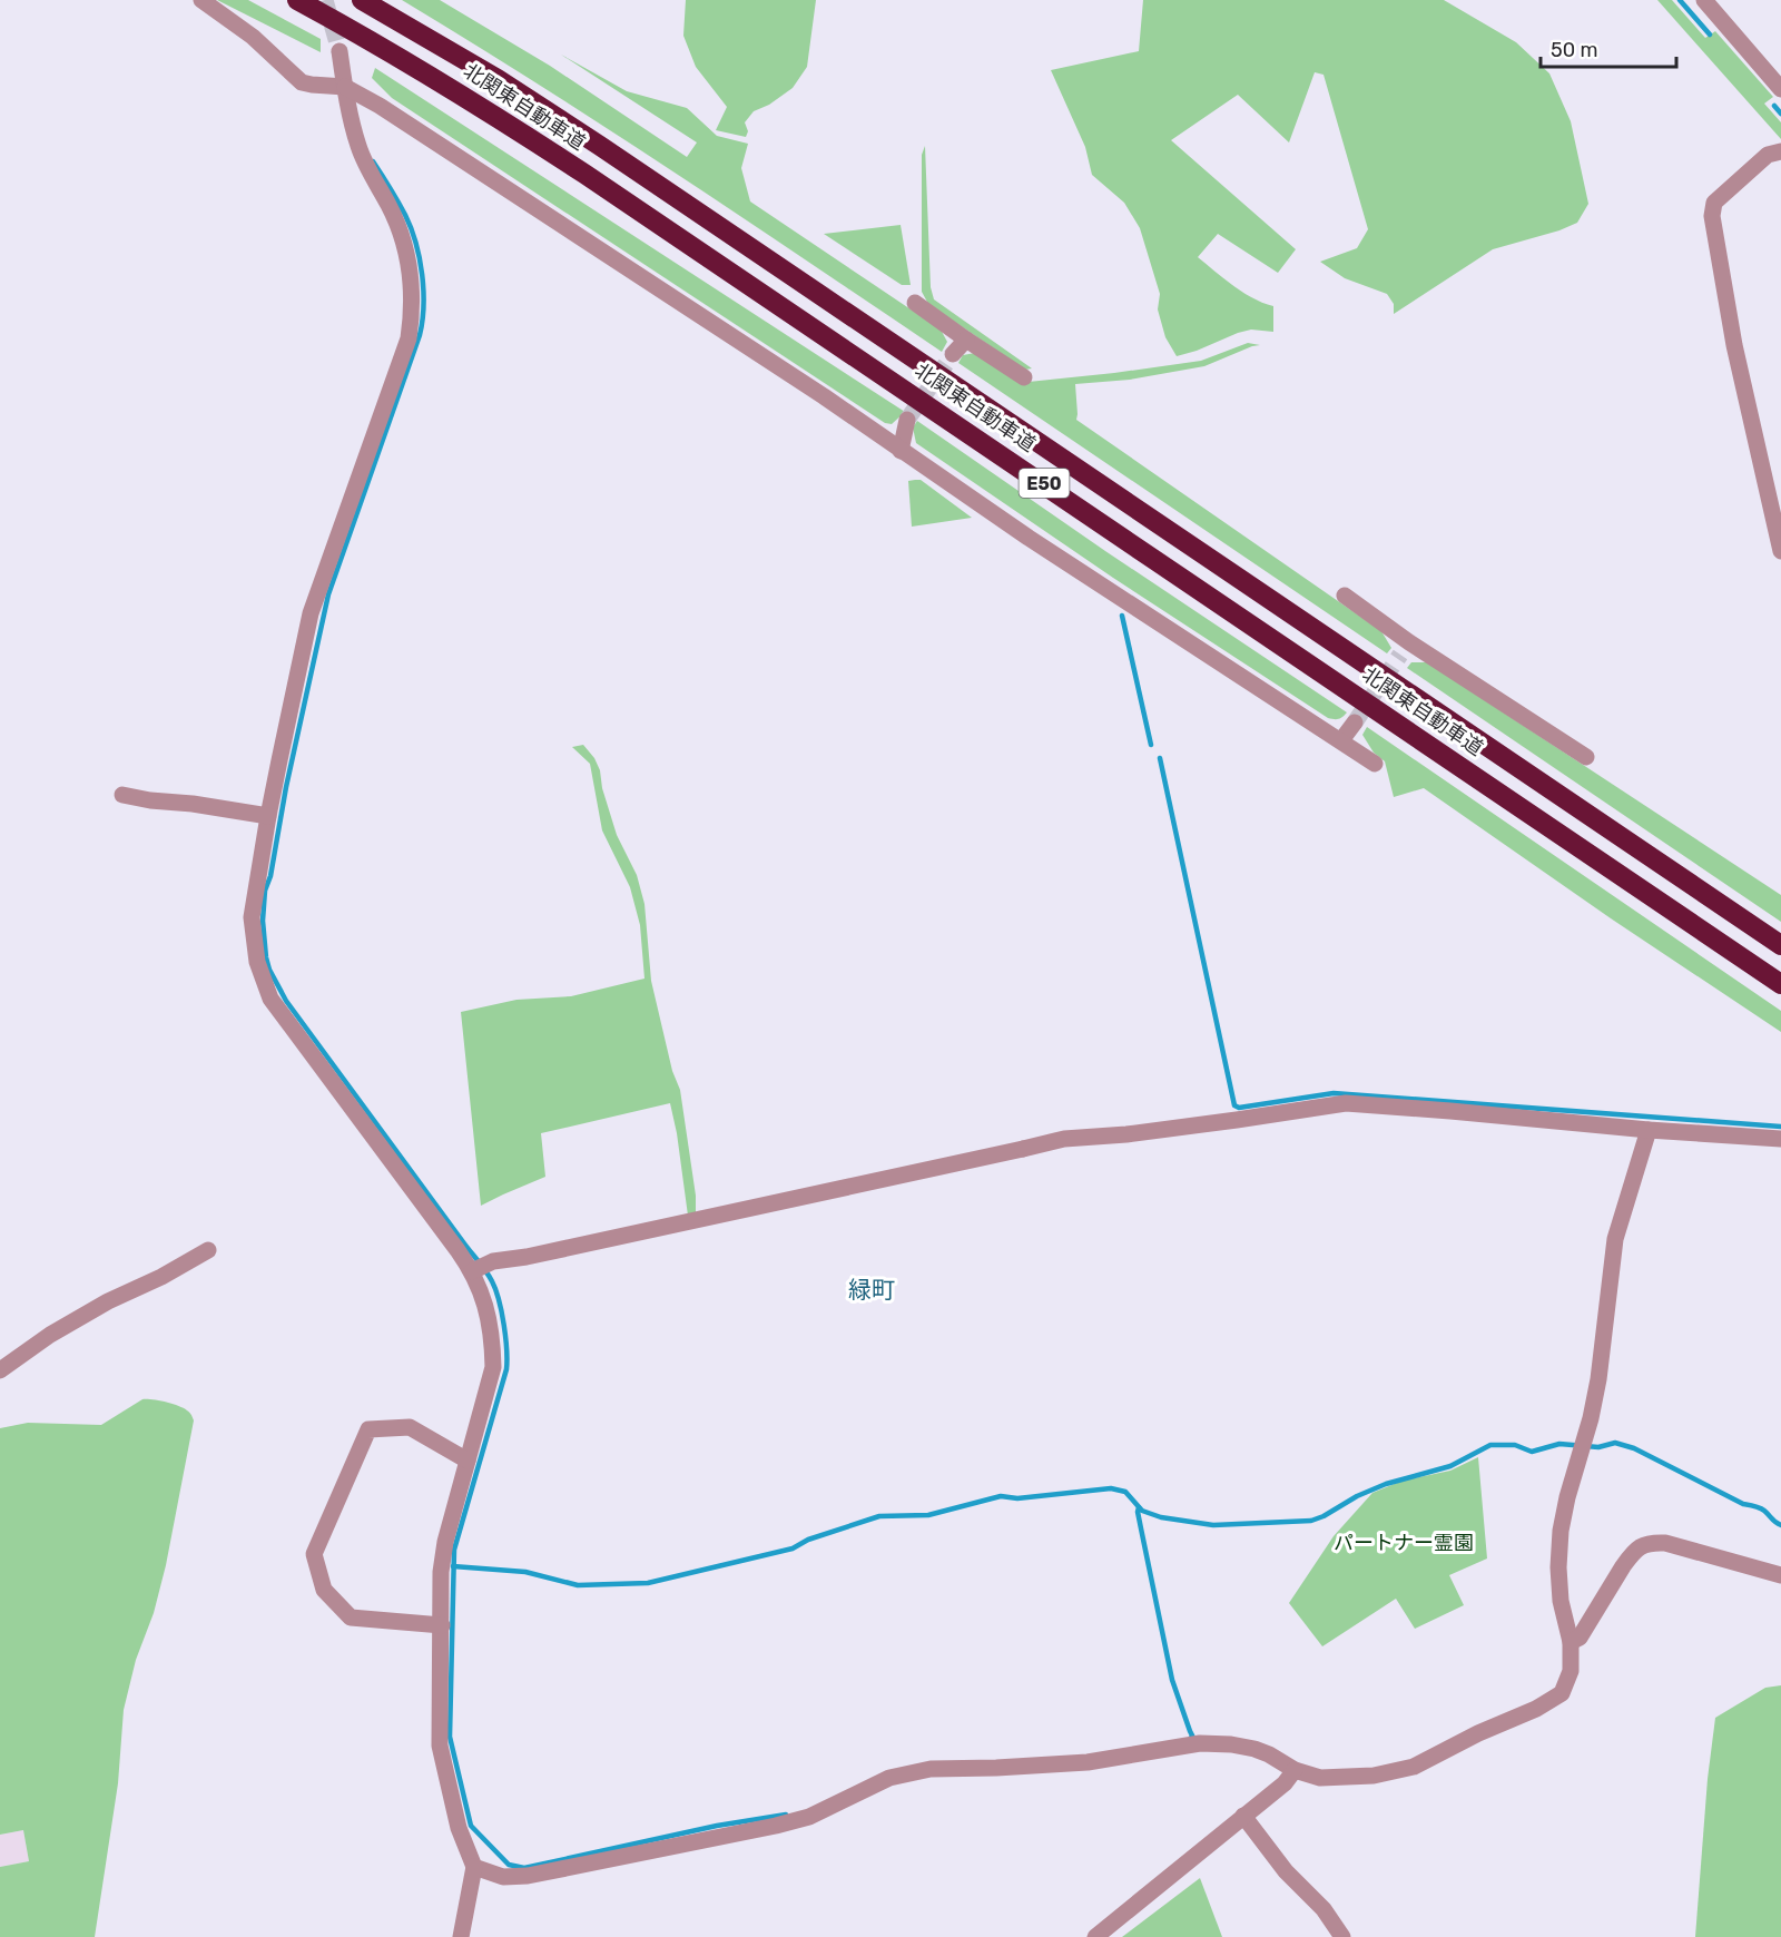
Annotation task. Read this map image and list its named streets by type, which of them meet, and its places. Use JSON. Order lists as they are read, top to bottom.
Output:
{
  "streets": {
    "highway": ["北関東自動車道", "E50"]
  },
  "districts": ["緑町"],
  "parks": ["パートナー霊園"],
  "scale_bar": "50 m"
}
